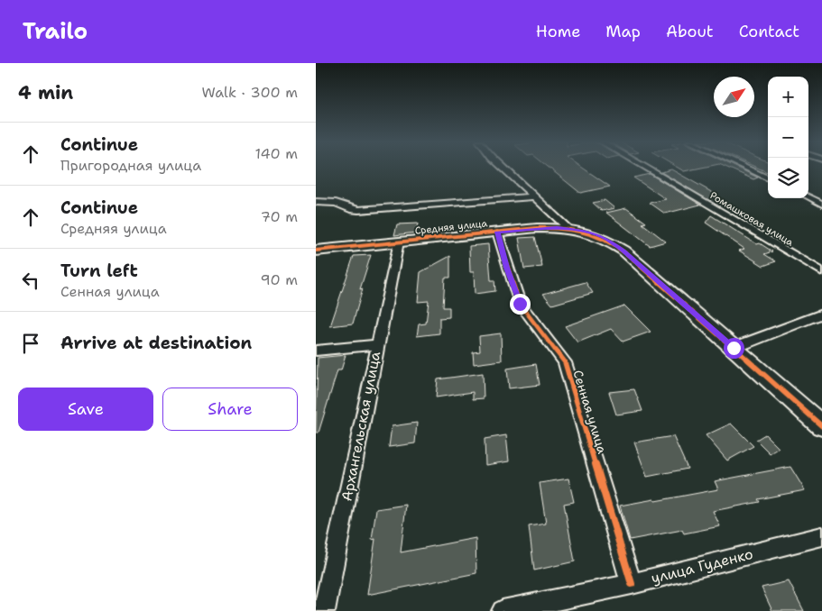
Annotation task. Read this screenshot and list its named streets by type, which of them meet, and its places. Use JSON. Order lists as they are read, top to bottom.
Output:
{
  "streets": {
    "street": [
      "Ромашковая улица",
      "Средняя улица",
      "Сенная улица",
      "Архангельская улица",
      "улица Гуденко"
    ]
  },
  "crossings": [
    ["Средняя улица", "Сенная улица"],
    ["Средняя улица", "Архангельская улица"],
    ["Сенная улица", "улица Гуденко"]
  ],
  "north": "top right",
  "page": {
    "header": "Trailo",
    "nav": [
      "Home",
      "Map",
      "About",
      "Contact"
    ],
    "heading": ["4 min", "Walk · 300 m"],
    "map_buttons": ["+", "−"],
    "list": [
      ["Continue", "Пригородная улица", "140 m"],
      ["Continue", "Средняя улица", "70 m"],
      ["Turn left", "Сенная улица", "90 m"],
      "Arrive at destination"
    ],
    "buttons": ["Save", "Share"]
  }
}
